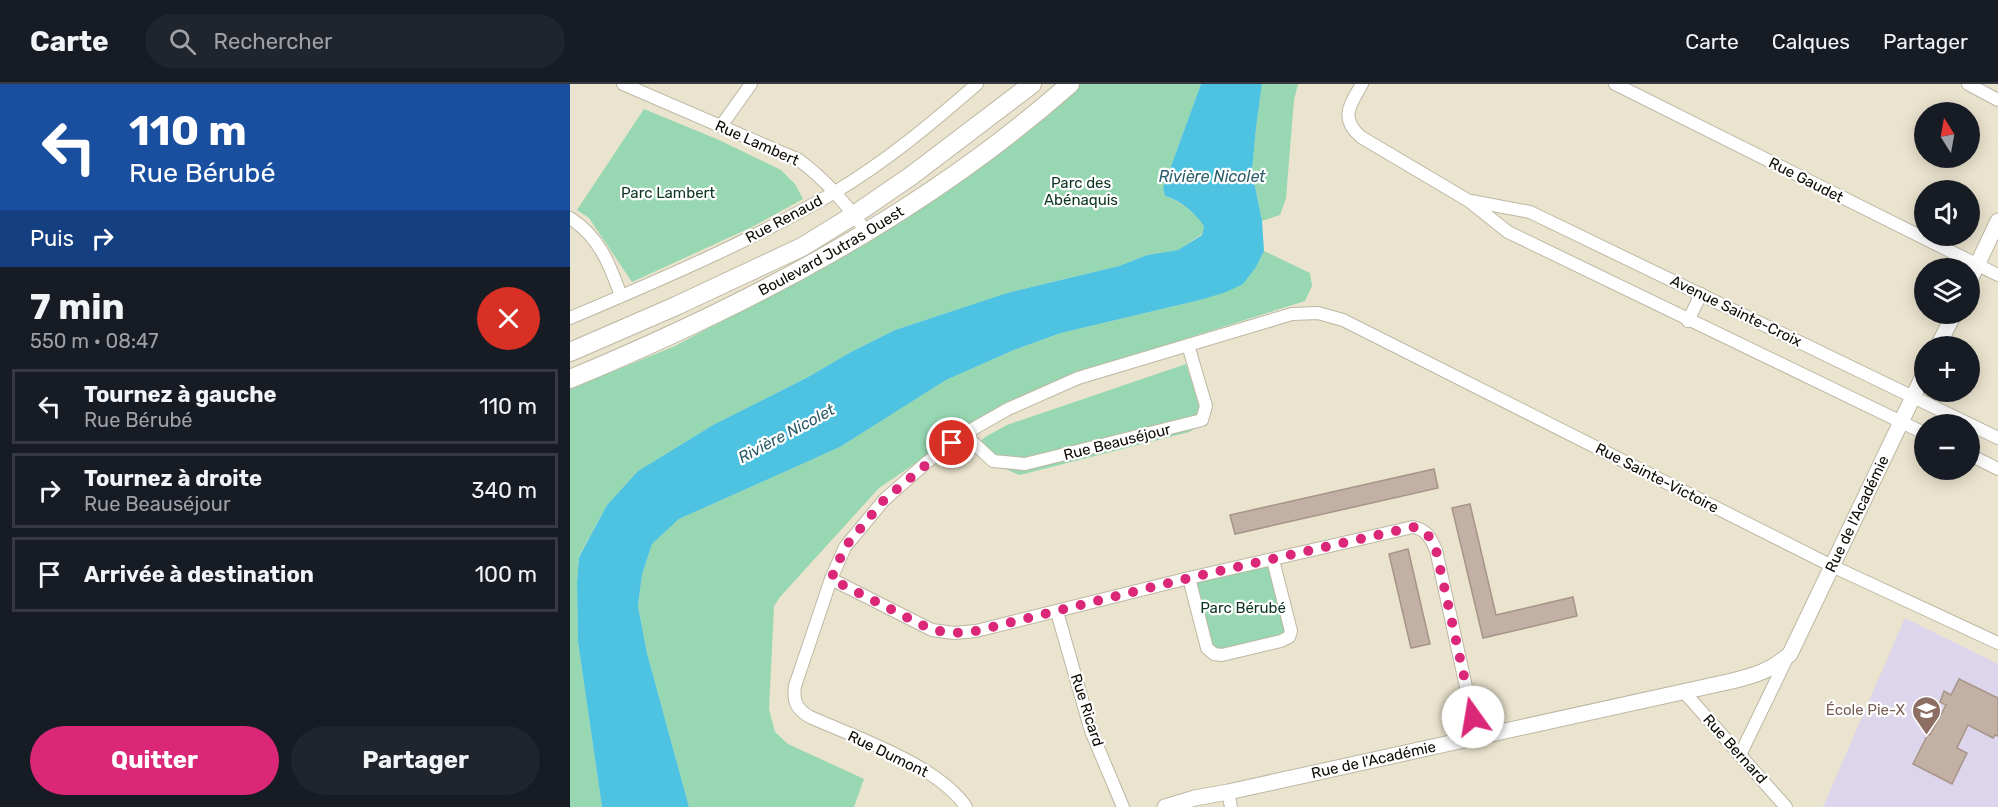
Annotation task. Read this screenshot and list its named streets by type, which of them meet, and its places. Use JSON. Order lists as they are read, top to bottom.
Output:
{
  "streets": {
    "main road": ["Boulevard Jutras Ouest"],
    "street": [
      "Rue Lambert",
      "Rue Gaudet",
      "Rue Renaud",
      "Avenue Sainte-Croix",
      "Rue Beauséjour",
      "Rue Sainte-Victoire",
      "Rue de l'Académie",
      "Rue Ricard",
      "Rue Bernard",
      "Rue Dumont"
    ]
  },
  "crossings": [
    ["Rue Lambert", "Rue Renaud"],
    ["Rue Lambert", "Boulevard Jutras Ouest"],
    ["Avenue Sainte-Croix", "Rue de l'Académie"],
    ["Rue Beauséjour", "Rue Sainte-Victoire"],
    ["Rue Sainte-Victoire", "Rue de l'Académie"],
    ["Rue de l'Académie", "Rue Bernard"]
  ],
  "water": ["Rivière Nicolet"],
  "parks": ["Parc des Abénaquis", "Parc Lambert", "Parc Bérubé"],
  "places": {
    "school or university": ["École Pie-X"]
  },
  "north": "top",
  "page": {
    "header": "Carte",
    "search": "Rechercher",
    "nav": ["Carte", "Calques", "Partager"],
    "turn": ["110 m", "Rue Bérubé"],
    "map_buttons": ["+", "−"],
    "then": "Puis",
    "heading": ["7 min", "550 m · 08:47"],
    "list": [
      {
        "name": "Tournez à gauche",
        "note": "Rue Bérubé",
        "value": "110 m"
      },
      {
        "name": "Tournez à droite",
        "note": "Rue Beauséjour",
        "value": "340 m"
      },
      {
        "name": "Arrivée à destination",
        "value": "100 m"
      }
    ],
    "buttons": ["Quitter", "Partager"]
  }
}
